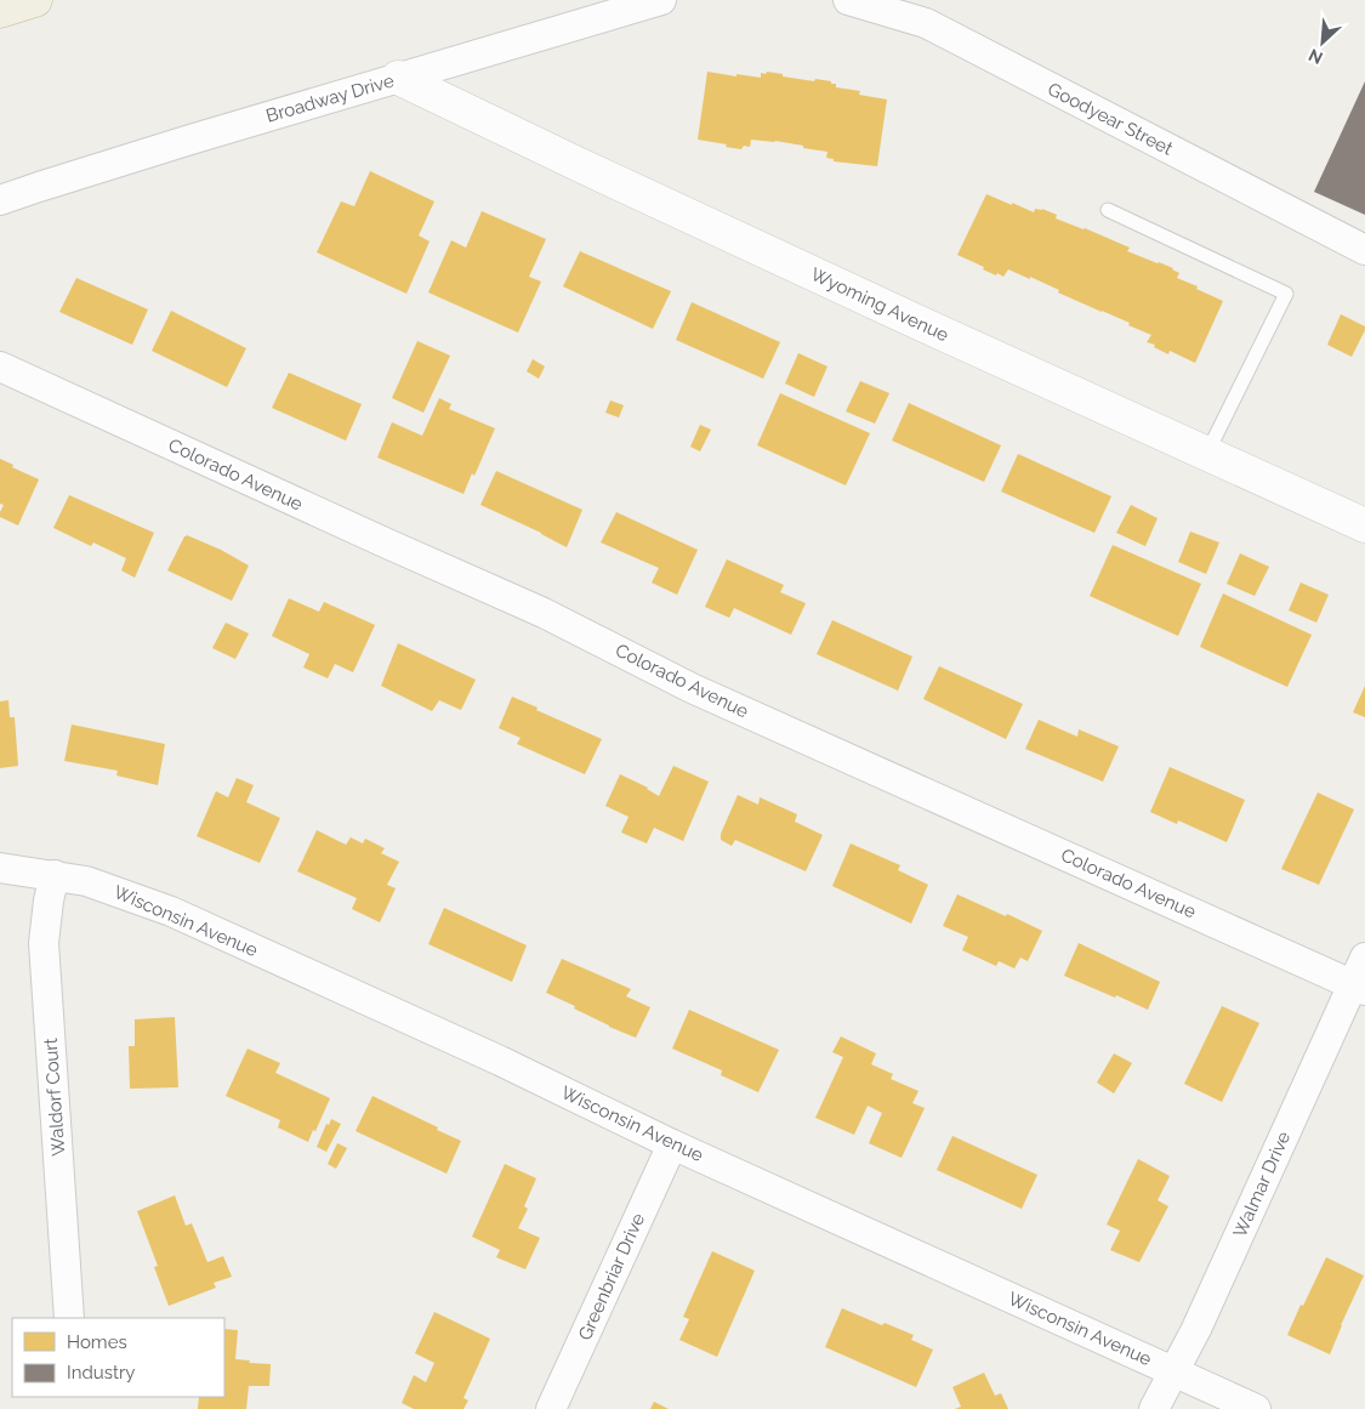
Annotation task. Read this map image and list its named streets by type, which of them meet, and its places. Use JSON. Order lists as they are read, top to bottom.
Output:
{
  "streets": {
    "street": [
      "Broadway Drive",
      "Goodyear Street",
      "Wyoming Avenue",
      "Colorado Avenue",
      "Wisconsin Avenue",
      "Waldorf Court",
      "Walmar Drive",
      "Greenbriar Drive"
    ]
  },
  "crossings": [
    ["Broadway Drive", "Wyoming Avenue"],
    ["Colorado Avenue", "Walmar Drive"],
    ["Wisconsin Avenue", "Waldorf Court"],
    ["Wisconsin Avenue", "Walmar Drive"],
    ["Wisconsin Avenue", "Greenbriar Drive"]
  ],
  "legend": ["Homes", "Industry"],
  "north": "bottom left"
}
